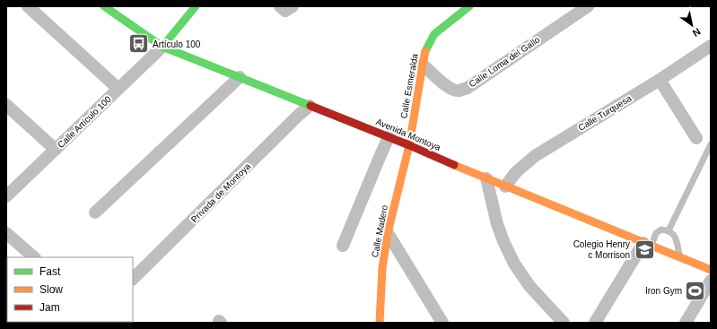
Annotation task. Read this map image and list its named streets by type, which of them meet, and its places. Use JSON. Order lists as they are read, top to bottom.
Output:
{
  "streets": {
    "main road": ["Calle Esmeralda", "Avenida Montoya", "Calle Madero"],
    "street": [
      "Calle Loma del Gallo",
      "Calle Turquesa",
      "Calle Artículo 100",
      "Privada de Montoya"
    ]
  },
  "crossings": [
    ["Calle Loma del Gallo", "Calle Esmeralda"],
    ["Calle Esmeralda", "Avenida Montoya"],
    ["Calle Esmeralda", "Calle Madero"],
    ["Calle Turquesa", "Avenida Montoya"],
    ["Calle Artículo 100", "Avenida Montoya"],
    ["Avenida Montoya", "Privada de Montoya"],
    ["Avenida Montoya", "Calle Madero"]
  ],
  "places": {
    "bus stop": ["Artículo 100"],
    "school or university": ["Colegio Henry c Morrison"],
    "sports": ["Iron Gym"]
  },
  "legend": ["Fast", "Slow", "Jam"],
  "north": "bottom right"
}
